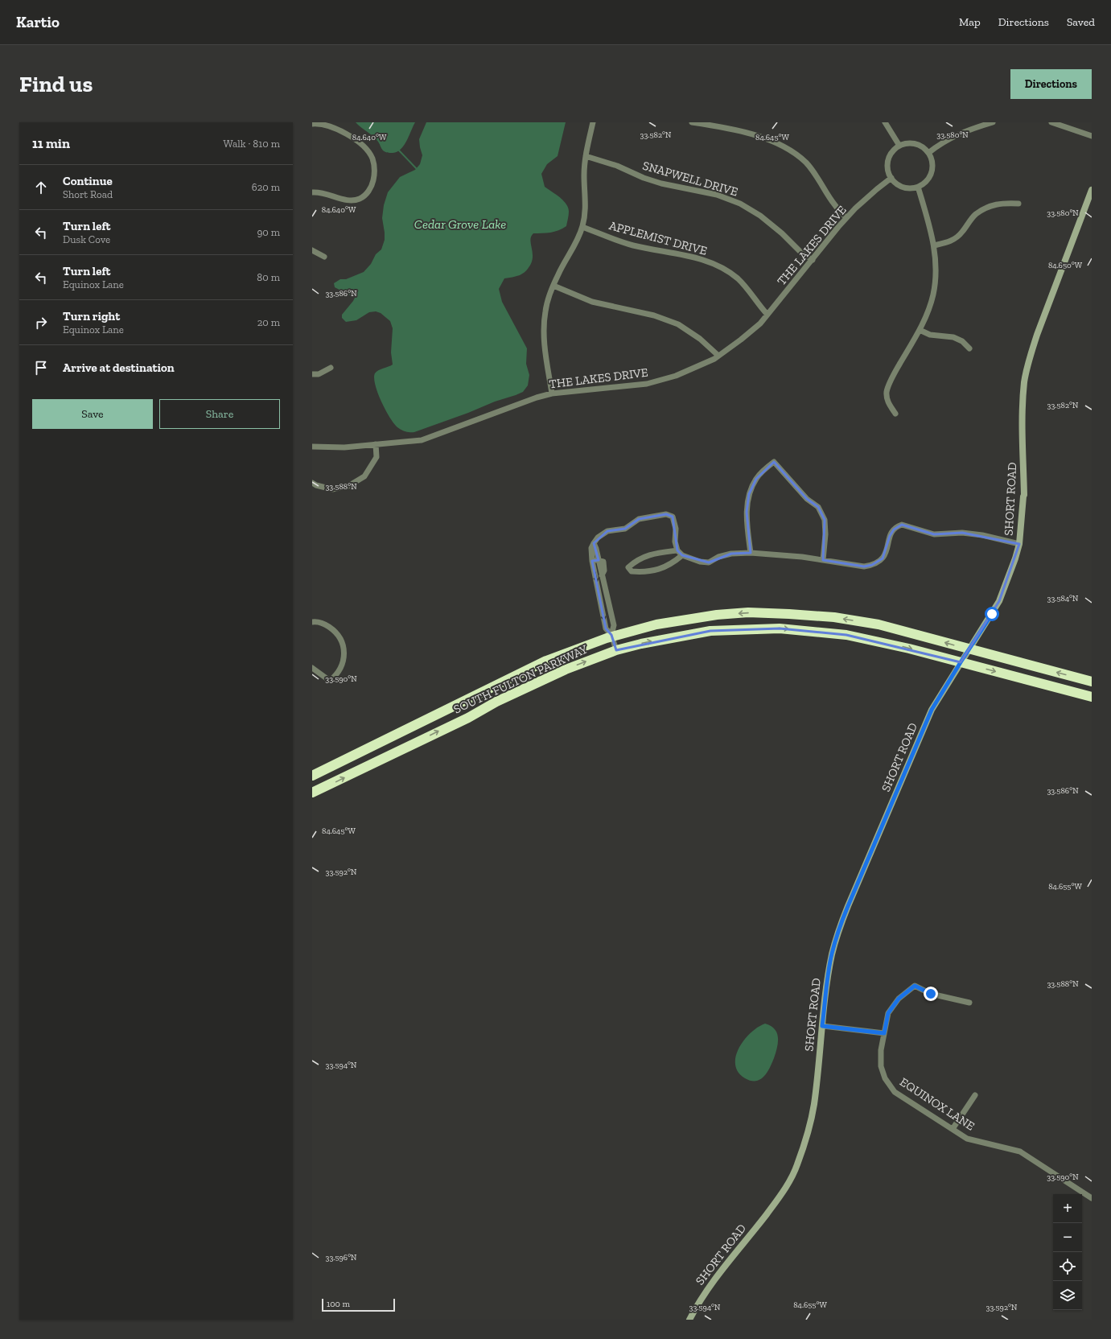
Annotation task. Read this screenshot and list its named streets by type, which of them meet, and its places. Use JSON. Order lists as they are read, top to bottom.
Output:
{
  "streets": {
    "highway": ["SOUTH FULTON PARKWAY"],
    "street": [
      "SNAPWELL DRIVE",
      "APPLEMIST DRIVE",
      "THE LAKES DRIVE",
      "SHORT ROAD",
      "EQUINOX LANE"
    ]
  },
  "crossings": [
    ["SNAPWELL DRIVE", "THE LAKES DRIVE"],
    ["APPLEMIST DRIVE", "THE LAKES DRIVE"],
    ["SHORT ROAD", "SOUTH FULTON PARKWAY"]
  ],
  "water": ["Cedar Grove Lake"],
  "scale_bar": "100 m",
  "page": {
    "header": "Kartio",
    "nav": ["Map", "Directions", "Saved"],
    "buttons": [
      "Directions",
      ["Save", "Share"]
    ],
    "title": "Find us",
    "heading": ["11 min", "Walk · 810 m"],
    "list": [
      ["Continue", "Short Road", "620 m"],
      ["Turn left", "Dusk Cove", "90 m"],
      ["Turn left", "Equinox Lane", "80 m"],
      ["Turn right", "Equinox Lane", "20 m"],
      "Arrive at destination"
    ],
    "map_buttons": ["+", "−"],
    "scale": "100 m"
  },
  "coordinates": [
    "33.582°N",
    "33.580°N",
    "84.640°W",
    "84.645°W",
    "84.650°W",
    "33.586°N",
    "33.588°N",
    "33.584°N",
    "33.590°N",
    "33.592°N",
    "84.655°W",
    "33.594°N",
    "33.596°N"
  ]
}
